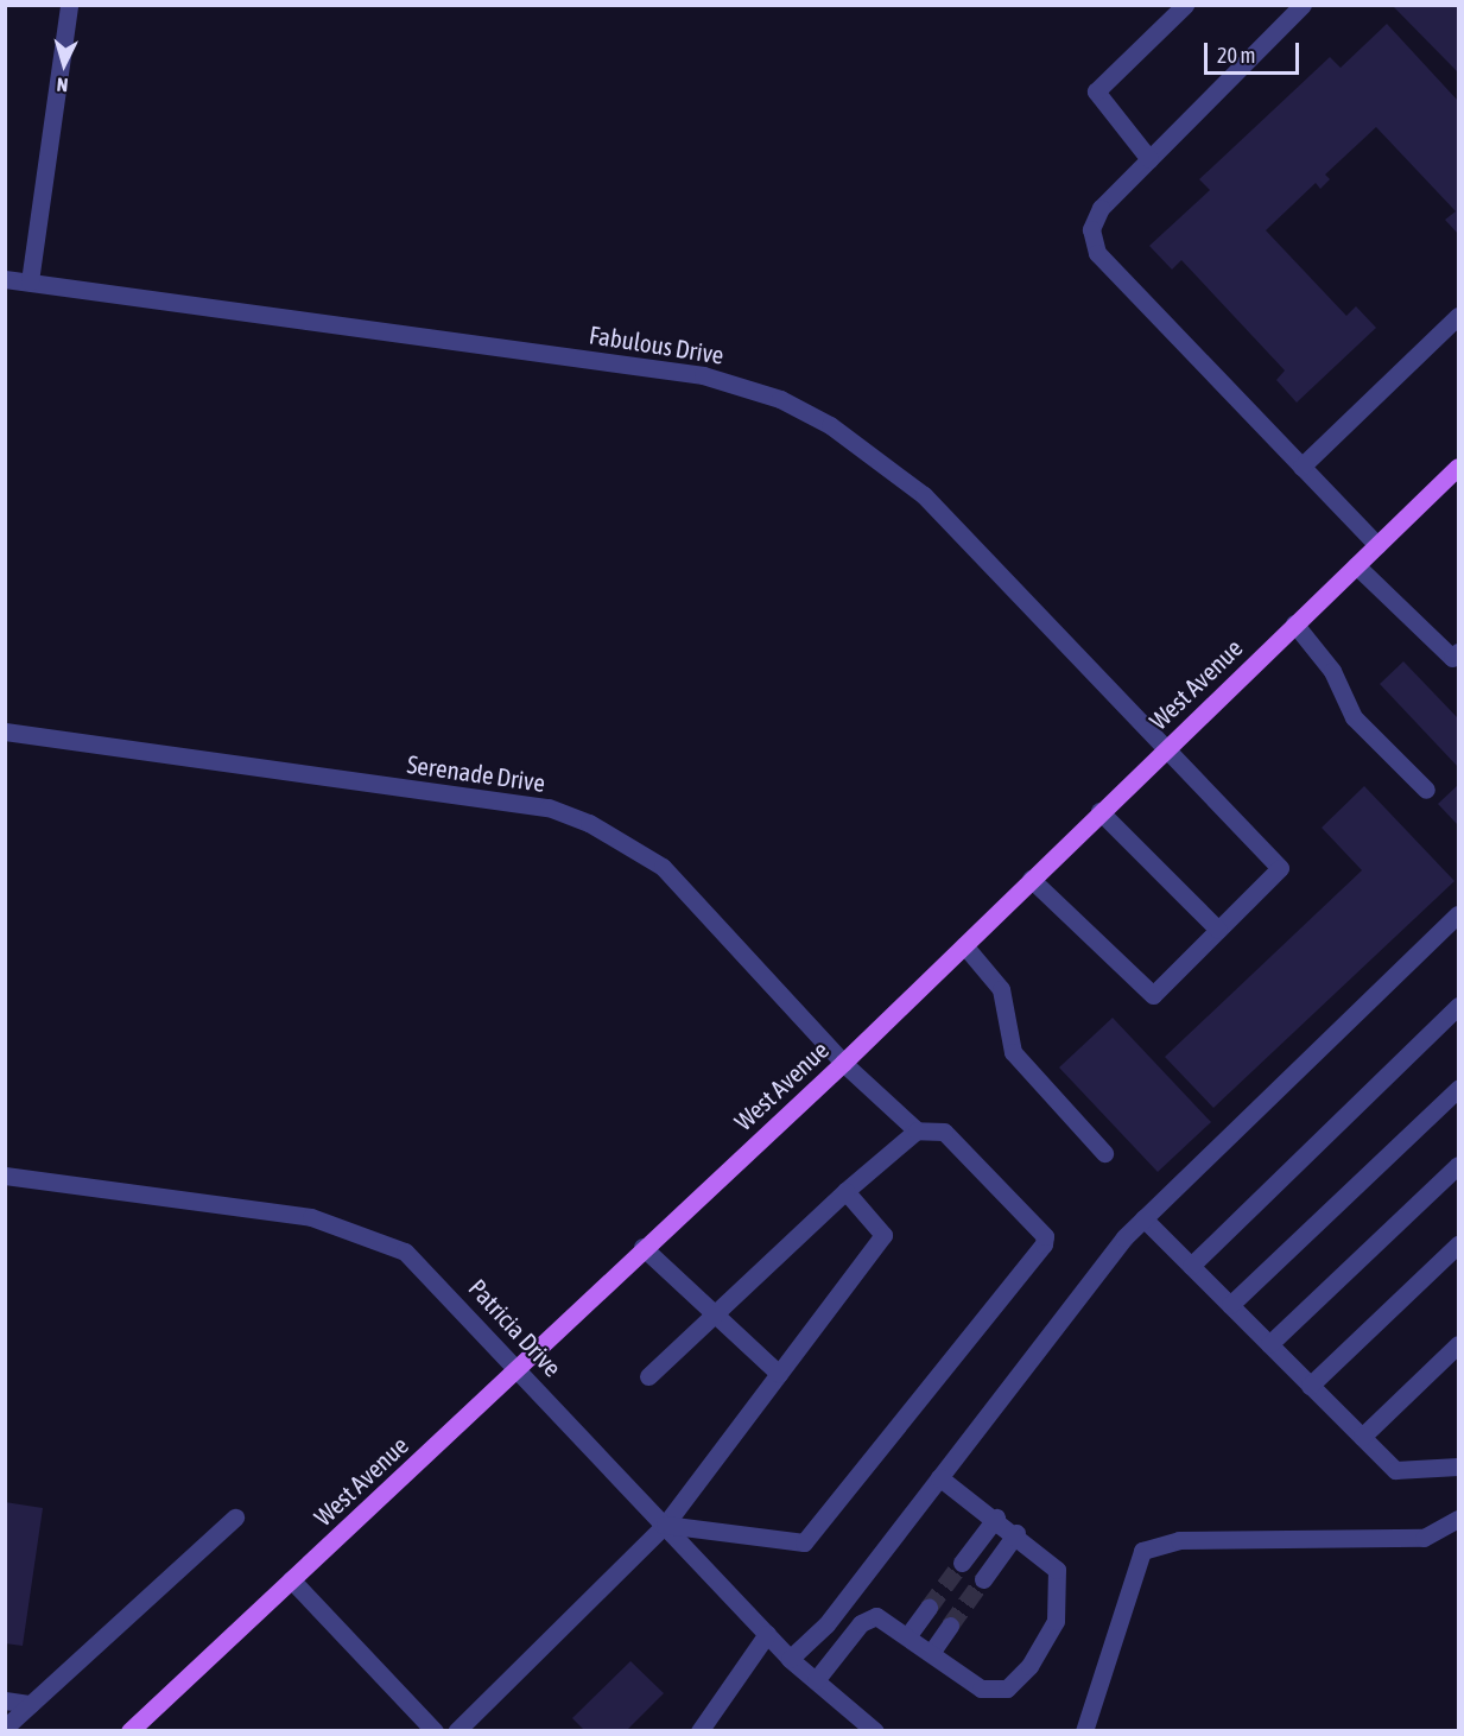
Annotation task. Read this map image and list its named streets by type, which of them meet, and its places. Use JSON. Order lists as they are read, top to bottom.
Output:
{
  "streets": {
    "main road": ["West Avenue"],
    "street": ["Fabulous Drive", "Serenade Drive", "Patricia Drive"]
  },
  "crossings": [
    ["Fabulous Drive", "West Avenue"],
    ["West Avenue", "Serenade Drive"],
    ["West Avenue", "Patricia Drive"]
  ],
  "scale_bar": "20 m",
  "north": "bottom"
}
